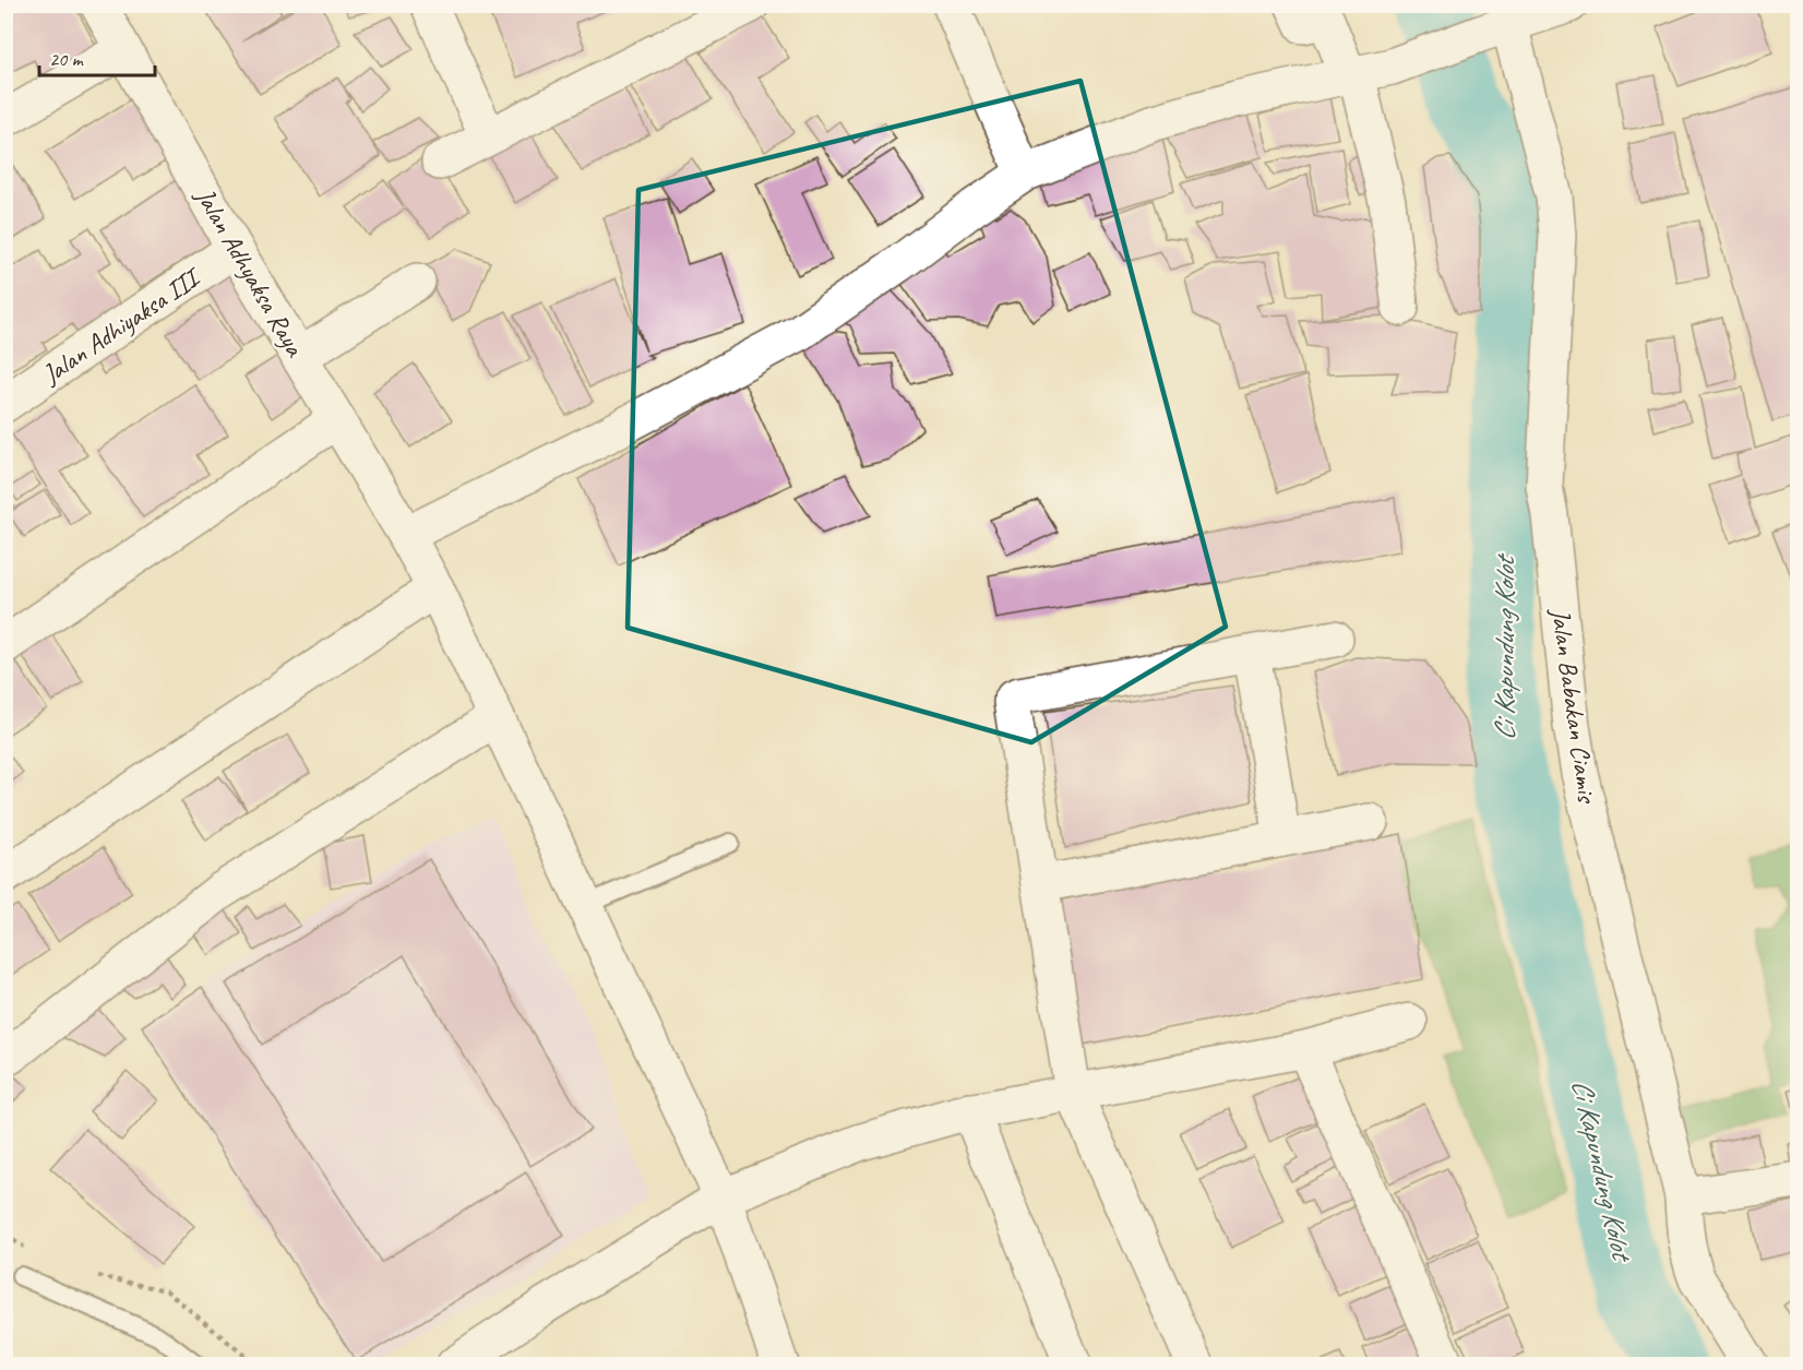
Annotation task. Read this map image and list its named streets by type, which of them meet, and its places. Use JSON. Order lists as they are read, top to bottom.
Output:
{
  "streets": {
    "street": ["Jalan Adhyaksa Raya", "Jalan Adhiyaksa III", "Jalan Babakan Ciamis"]
  },
  "crossings": [
    ["Jalan Adhyaksa Raya", "Jalan Adhiyaksa III"]
  ],
  "water": ["Ci Kapundung Kolot"],
  "scale_bar": "20 m"
}
